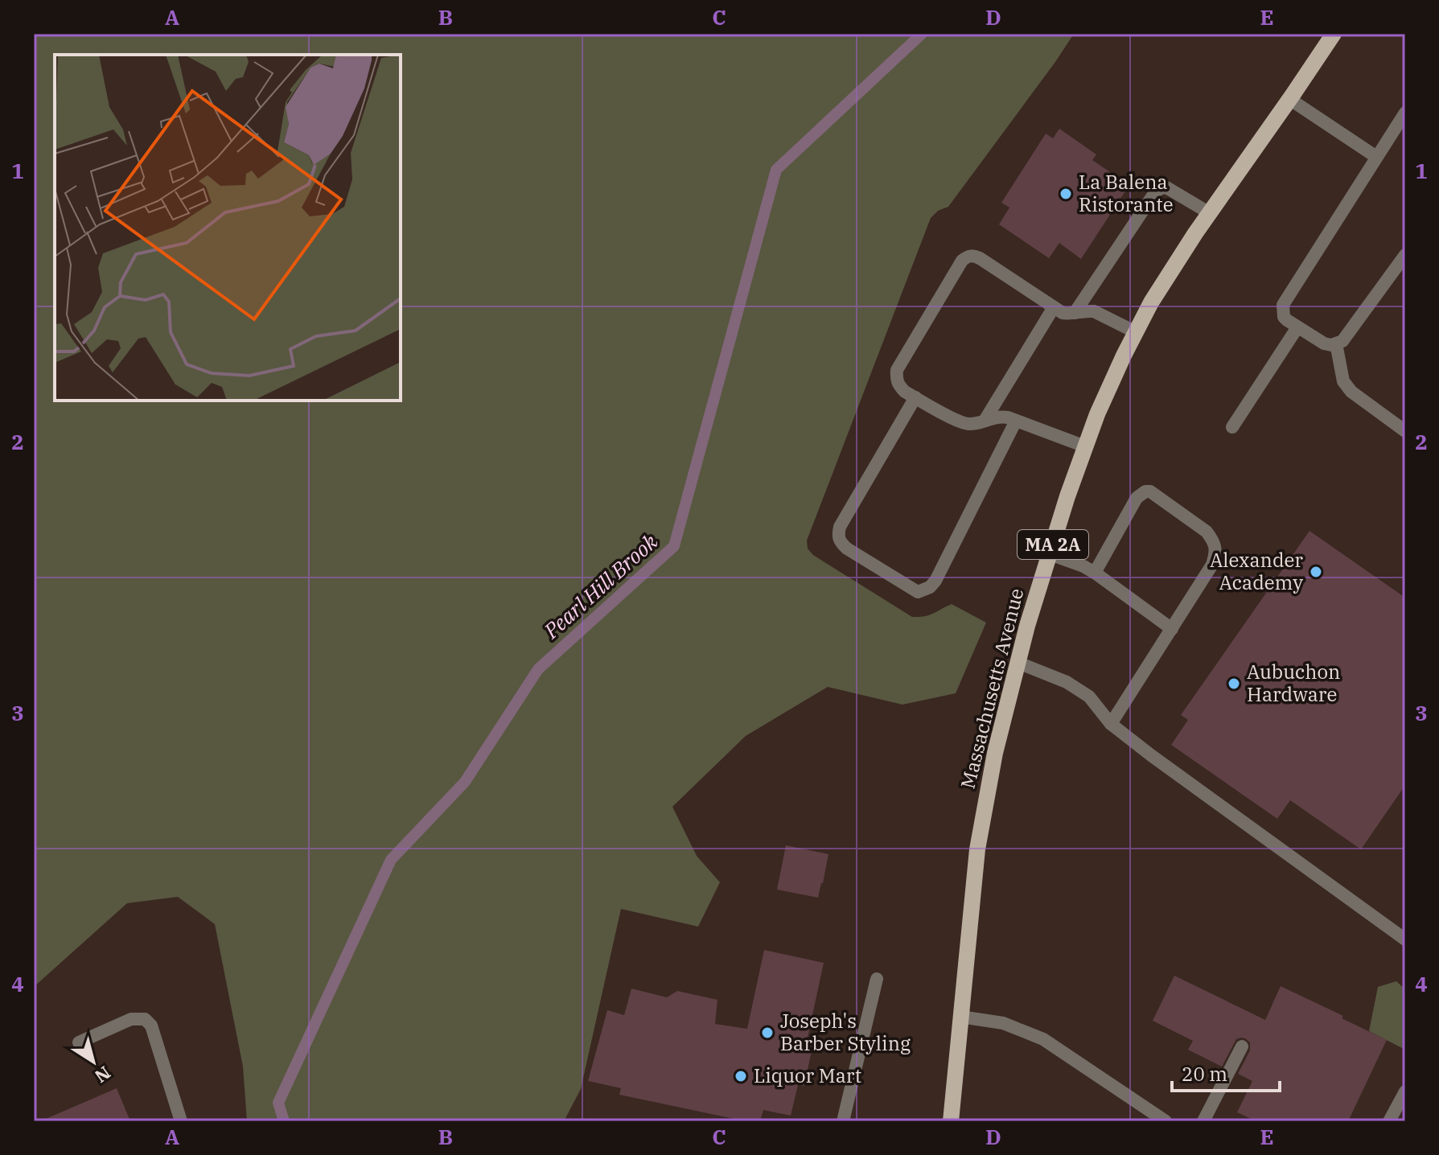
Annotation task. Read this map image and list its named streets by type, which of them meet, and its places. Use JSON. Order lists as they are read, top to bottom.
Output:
{
  "streets": {
    "main road": ["MA 2A", "Massachusetts Avenue"]
  },
  "water": ["Pearl Hill Brook"],
  "places": [
    "La Balena Ristorante",
    "Alexander Academy",
    "Aubuchon Hardware",
    "Joseph's Barber Styling",
    "Liquor Mart"
  ],
  "scale_bar": "20 m",
  "north": "bottom right",
  "grid": {
    "columns": [
      "A",
      "B",
      "C",
      "D",
      "E"
    ],
    "rows": [
      "1",
      "2",
      "3",
      "4"
    ]
  }
}
